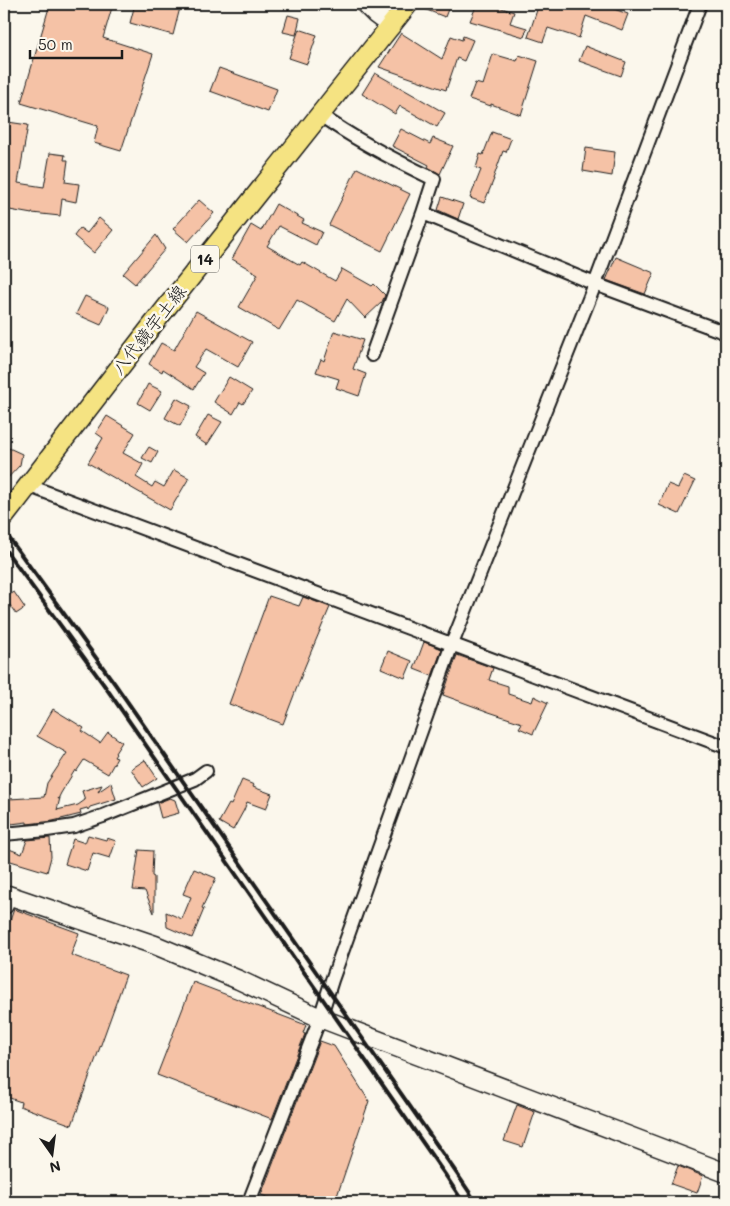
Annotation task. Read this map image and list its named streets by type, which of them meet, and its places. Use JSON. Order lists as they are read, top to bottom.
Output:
{
  "streets": {
    "main road": ["14", "八代鏡宇土線"]
  },
  "scale_bar": "50 m",
  "north": "bottom"
}
